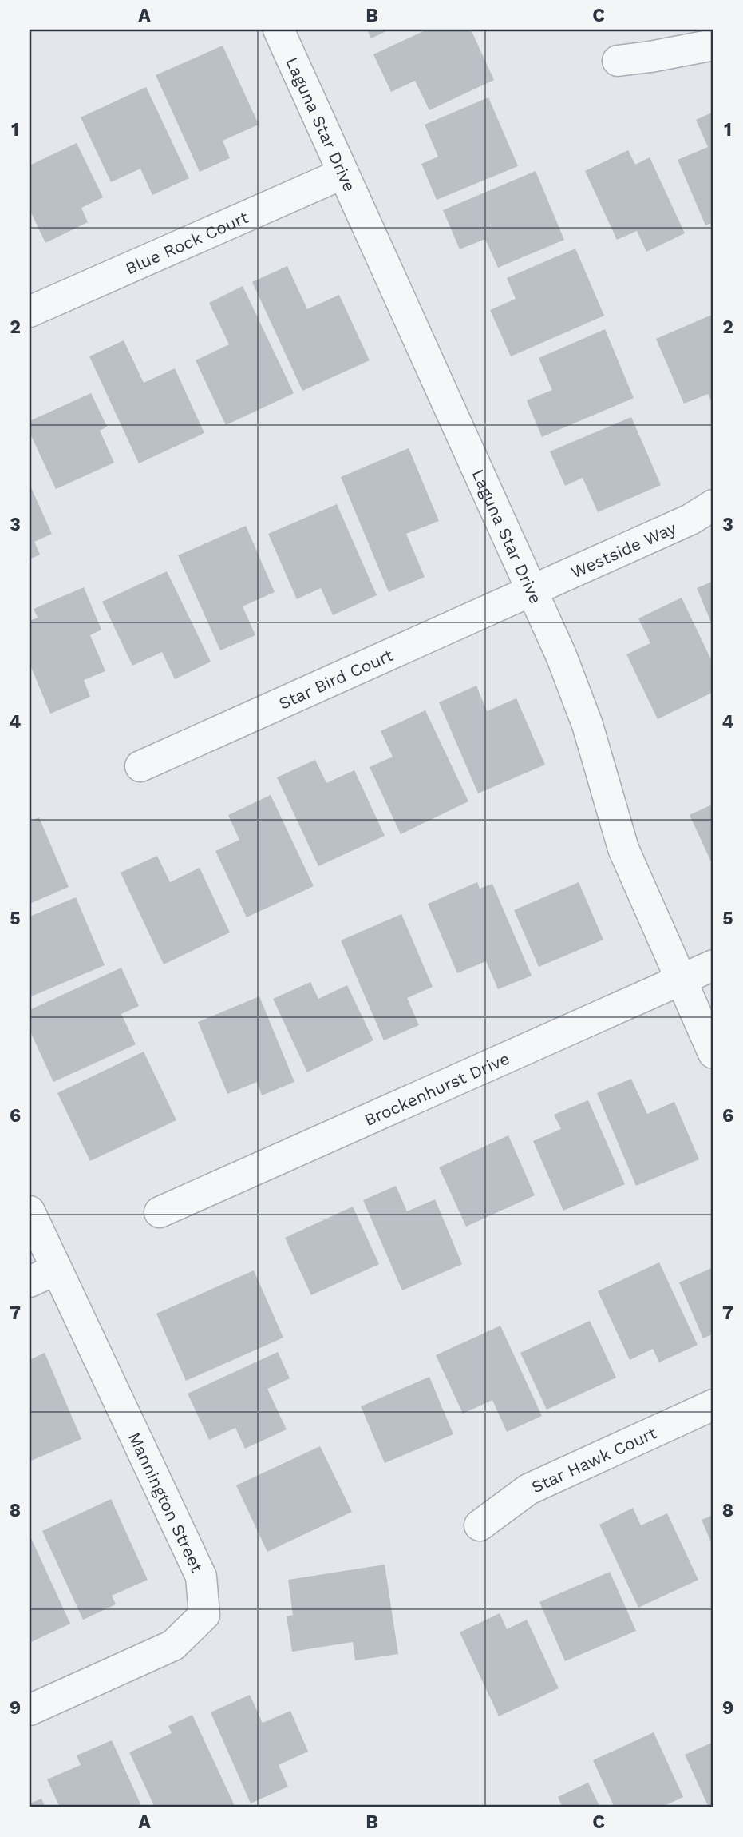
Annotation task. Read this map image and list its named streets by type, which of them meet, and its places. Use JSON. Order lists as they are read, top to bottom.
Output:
{
  "streets": {
    "street": [
      "Laguna Star Drive",
      "Blue Rock Court",
      "Westside Way",
      "Star Bird Court",
      "Brockenhurst Drive",
      "Star Hawk Court",
      "Mannington Street"
    ]
  },
  "crossings": [
    ["Laguna Star Drive", "Blue Rock Court"],
    ["Laguna Star Drive", "Westside Way"],
    ["Laguna Star Drive", "Star Bird Court"],
    ["Laguna Star Drive", "Brockenhurst Drive"],
    ["Westside Way", "Star Bird Court"]
  ],
  "grid": {
    "columns": ["A", "B", "C"],
    "rows": [
      "1",
      "2",
      "3",
      "4",
      "5",
      "6",
      "7",
      "8",
      "9"
    ]
  }
}
